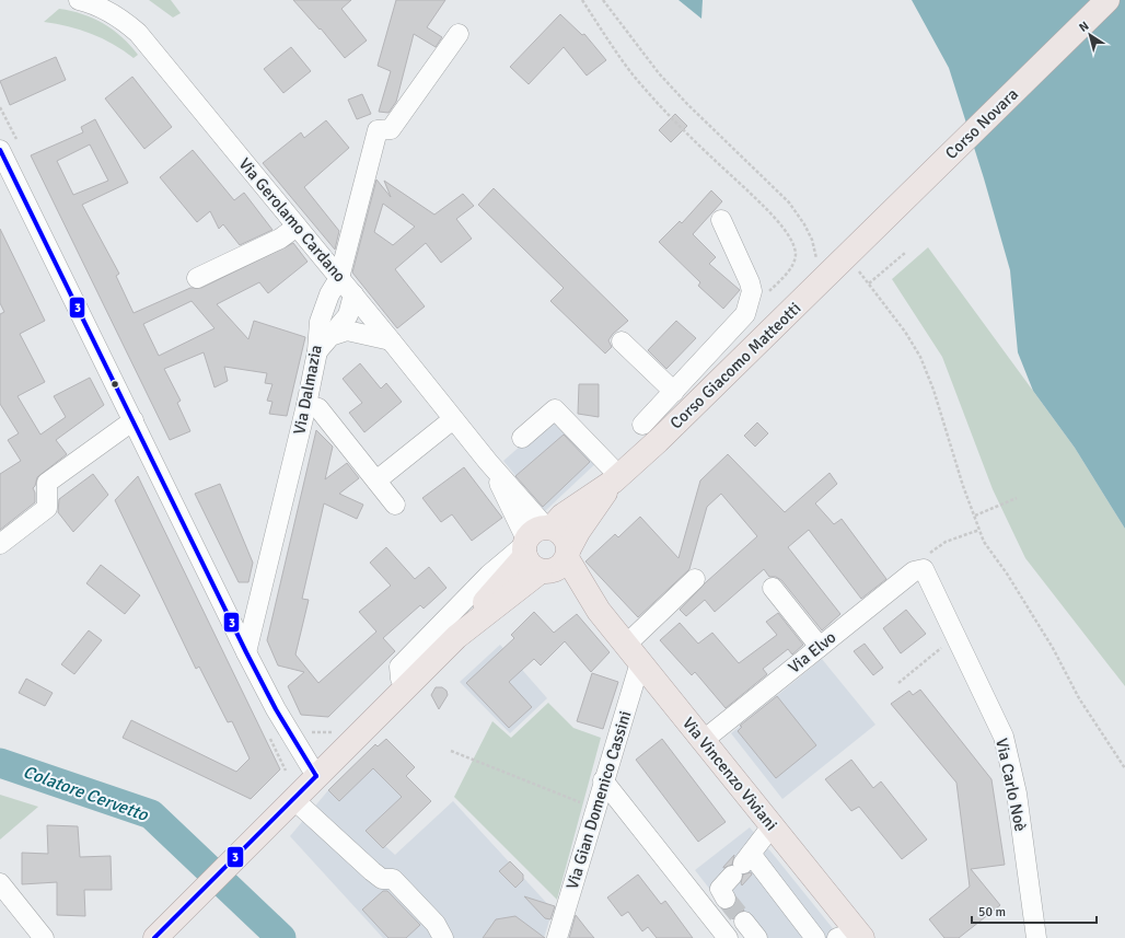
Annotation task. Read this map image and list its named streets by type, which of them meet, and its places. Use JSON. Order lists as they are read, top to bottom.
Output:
{
  "streets": {
    "main road": ["Corso Novara", "Corso Giacomo Matteotti", "Via Vincenzo Viviani"],
    "street": [
      "Via Gerolamo Cardano",
      "Via Dalmazia",
      "Via Elvo",
      "Via Carlo Noè",
      "Via Gian Domenico Cassini"
    ]
  },
  "crossings": [
    ["Corso Novara", "Corso Giacomo Matteotti"],
    ["Via Gerolamo Cardano", "Corso Giacomo Matteotti"],
    ["Via Gerolamo Cardano", "Via Dalmazia"],
    ["Via Gerolamo Cardano", "Via Vincenzo Viviani"],
    ["Corso Giacomo Matteotti", "Via Vincenzo Viviani"],
    ["Via Elvo", "Via Vincenzo Viviani"],
    ["Via Elvo", "Via Carlo Noè"],
    ["Via Vincenzo Viviani", "Via Gian Domenico Cassini"]
  ],
  "water": ["Colatore Cervetto"],
  "lines": ["transit line 3"],
  "scale_bar": "50 m",
  "north": "top left"
}
